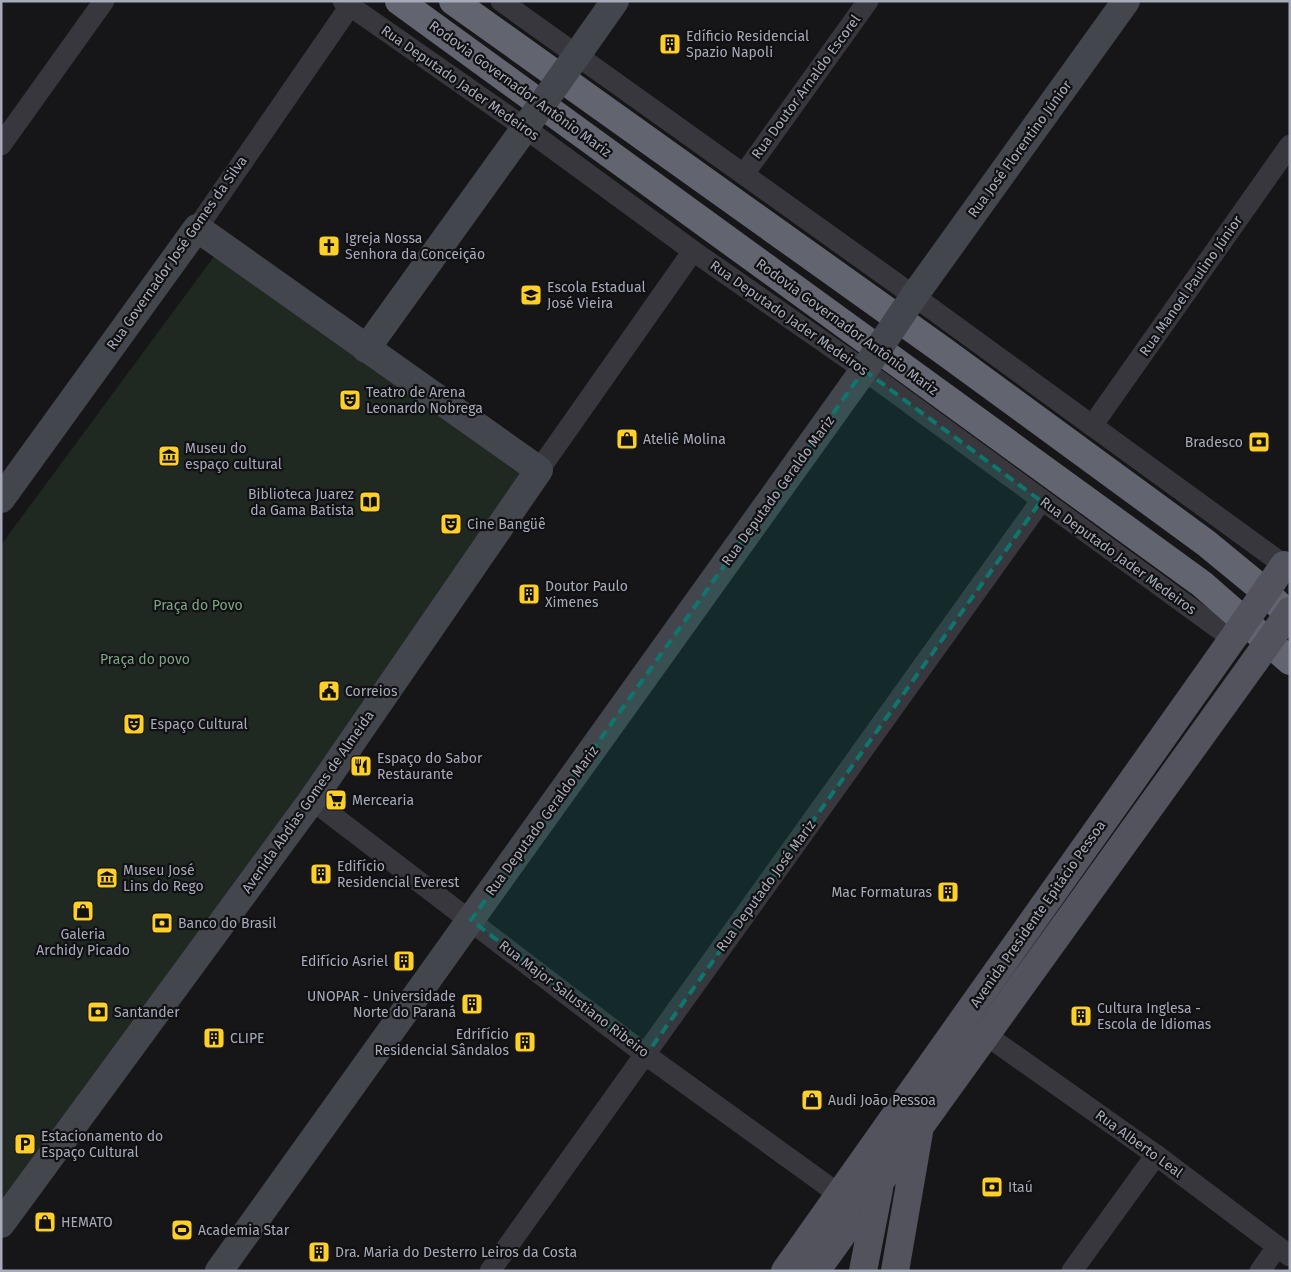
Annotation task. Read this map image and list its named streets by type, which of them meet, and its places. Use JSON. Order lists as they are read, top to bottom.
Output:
{
  "streets": {
    "highway": ["Rodovia Governador Antônio Mariz"],
    "main road": ["Avenida Presidente Epitácio Pessoa"],
    "street": [
      "Rua Deputado Jader Medeiros",
      "Rua Doutor Arnaldo Escorel",
      "Rua José Florentino Júnior",
      "Rua Governador José Gomes da Silva",
      "Rua Manoel Paulino Júnior",
      "Rua Deputado Geraldo Mariz",
      "Avenida Abdias Gomes de Almeida",
      "Rua Deputado José Mariz",
      "Rua Major Salustiano Ribeiro",
      "Rua Alberto Leal"
    ]
  },
  "crossings": [
    ["Rua Deputado Jader Medeiros", "Rua José Florentino Júnior"],
    ["Rua Deputado Jader Medeiros", "Rua Governador José Gomes da Silva"],
    ["Rua Deputado Jader Medeiros", "Rua Deputado Geraldo Mariz"],
    ["Rua Deputado Jader Medeiros", "Avenida Abdias Gomes de Almeida"],
    ["Rua Deputado Jader Medeiros", "Rua Deputado José Mariz"],
    ["Rua Deputado Jader Medeiros", "Avenida Presidente Epitácio Pessoa"],
    ["Rua José Florentino Júnior", "Rua Deputado Geraldo Mariz"],
    ["Rua Deputado Geraldo Mariz", "Rua Major Salustiano Ribeiro"],
    ["Avenida Abdias Gomes de Almeida", "Rua Major Salustiano Ribeiro"],
    ["Rua Deputado José Mariz", "Rua Major Salustiano Ribeiro"],
    ["Avenida Presidente Epitácio Pessoa", "Rua Major Salustiano Ribeiro"],
    ["Avenida Presidente Epitácio Pessoa", "Rua Alberto Leal"]
  ],
  "parks": ["Praça do Povo", "Praça do povo"],
  "places": {
    "building": [
      "Edíficio Residencial Spazio Napoli",
      "Doutor Paulo Ximenes",
      "Edifício Residencial Everest",
      "Mac Formaturas",
      "Edifício Asriel",
      "UNOPAR - Universidade Norte do Paraná",
      "Cultura Inglesa - Escola de Idiomas",
      "CLIPE",
      "Edrifício Residencial Sândalos",
      "Dra. Maria do Desterro Leiros da Costa"
    ],
    "church": ["Igreja Nossa Senhora da Conceição"],
    "school or university": ["Escola Estadual José Vieira"],
    "theatre": ["Teatro de Arena Leonardo Nobrega", "Cine Bangüê", "Espaço Cultural"],
    "shop": [
      "Ateliê Molina",
      "Galeria Archidy Picado",
      "Audi João Pessoa",
      "HEMATO"
    ],
    "bank": [
      "Bradesco",
      "Banco do Brasil",
      "Santander",
      "Itaú"
    ],
    "museum": ["Museu do espaço cultural", "Museu José Lins do Rego"],
    "library": ["Biblioteca Juarez da Gama Batista"],
    "public building": ["Correios"],
    "restaurant": ["Espaço do Sabor Restaurante"],
    "supermarket": ["Mercearia"],
    "parking": ["Estacionamento do Espaço Cultural"],
    "sports": ["Academia Star"]
  }
}
